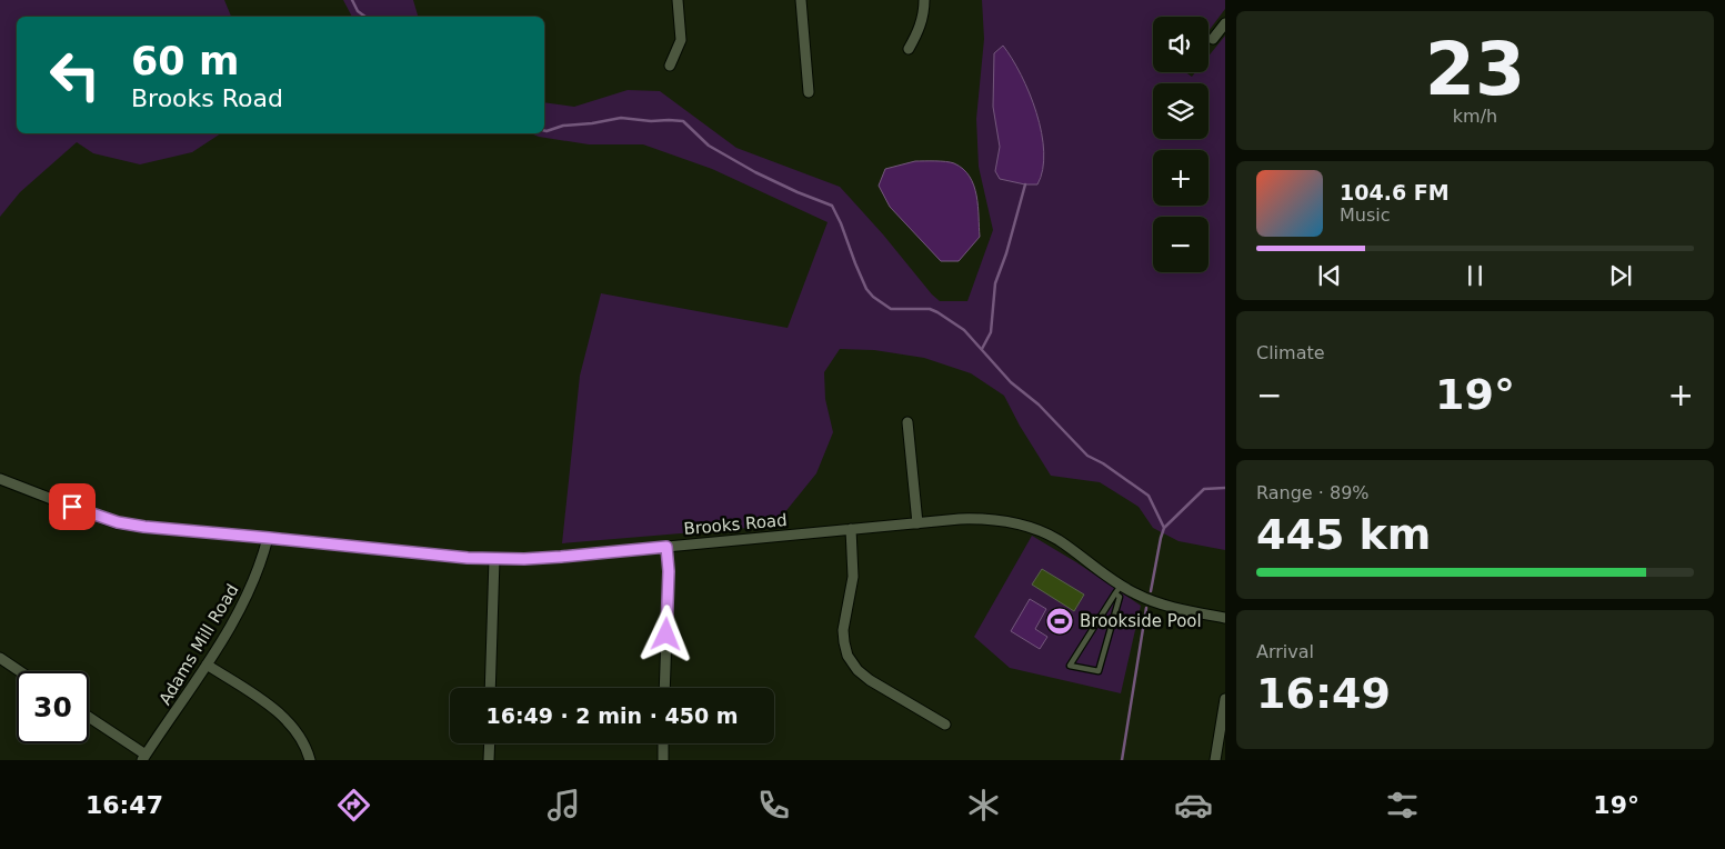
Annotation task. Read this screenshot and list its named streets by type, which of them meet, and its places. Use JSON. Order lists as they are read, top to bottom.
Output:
{
  "streets": {
    "street": ["Brooks Road", "Adams Mill Road"]
  },
  "crossings": [
    ["Brooks Road", "Adams Mill Road"]
  ],
  "places": {
    "sports": ["Brookside Pool"]
  },
  "page": {
    "tile": [
      ["23", "km/h"],
      "Climate",
      ["Range · 89%", "445 km"],
      ["Arrival", "16:49"]
    ],
    "map_buttons": ["+", "−"],
    "turn": ["60 m", "Brooks Road"],
    "song": ["104.6 FM", "Music"],
    "heat": ["−", "19°", "+"],
    "limit": "30",
    "trip": "16:49 · 2 min · 450 m",
    "tabs": ["16:47", "19°"]
  }
}
